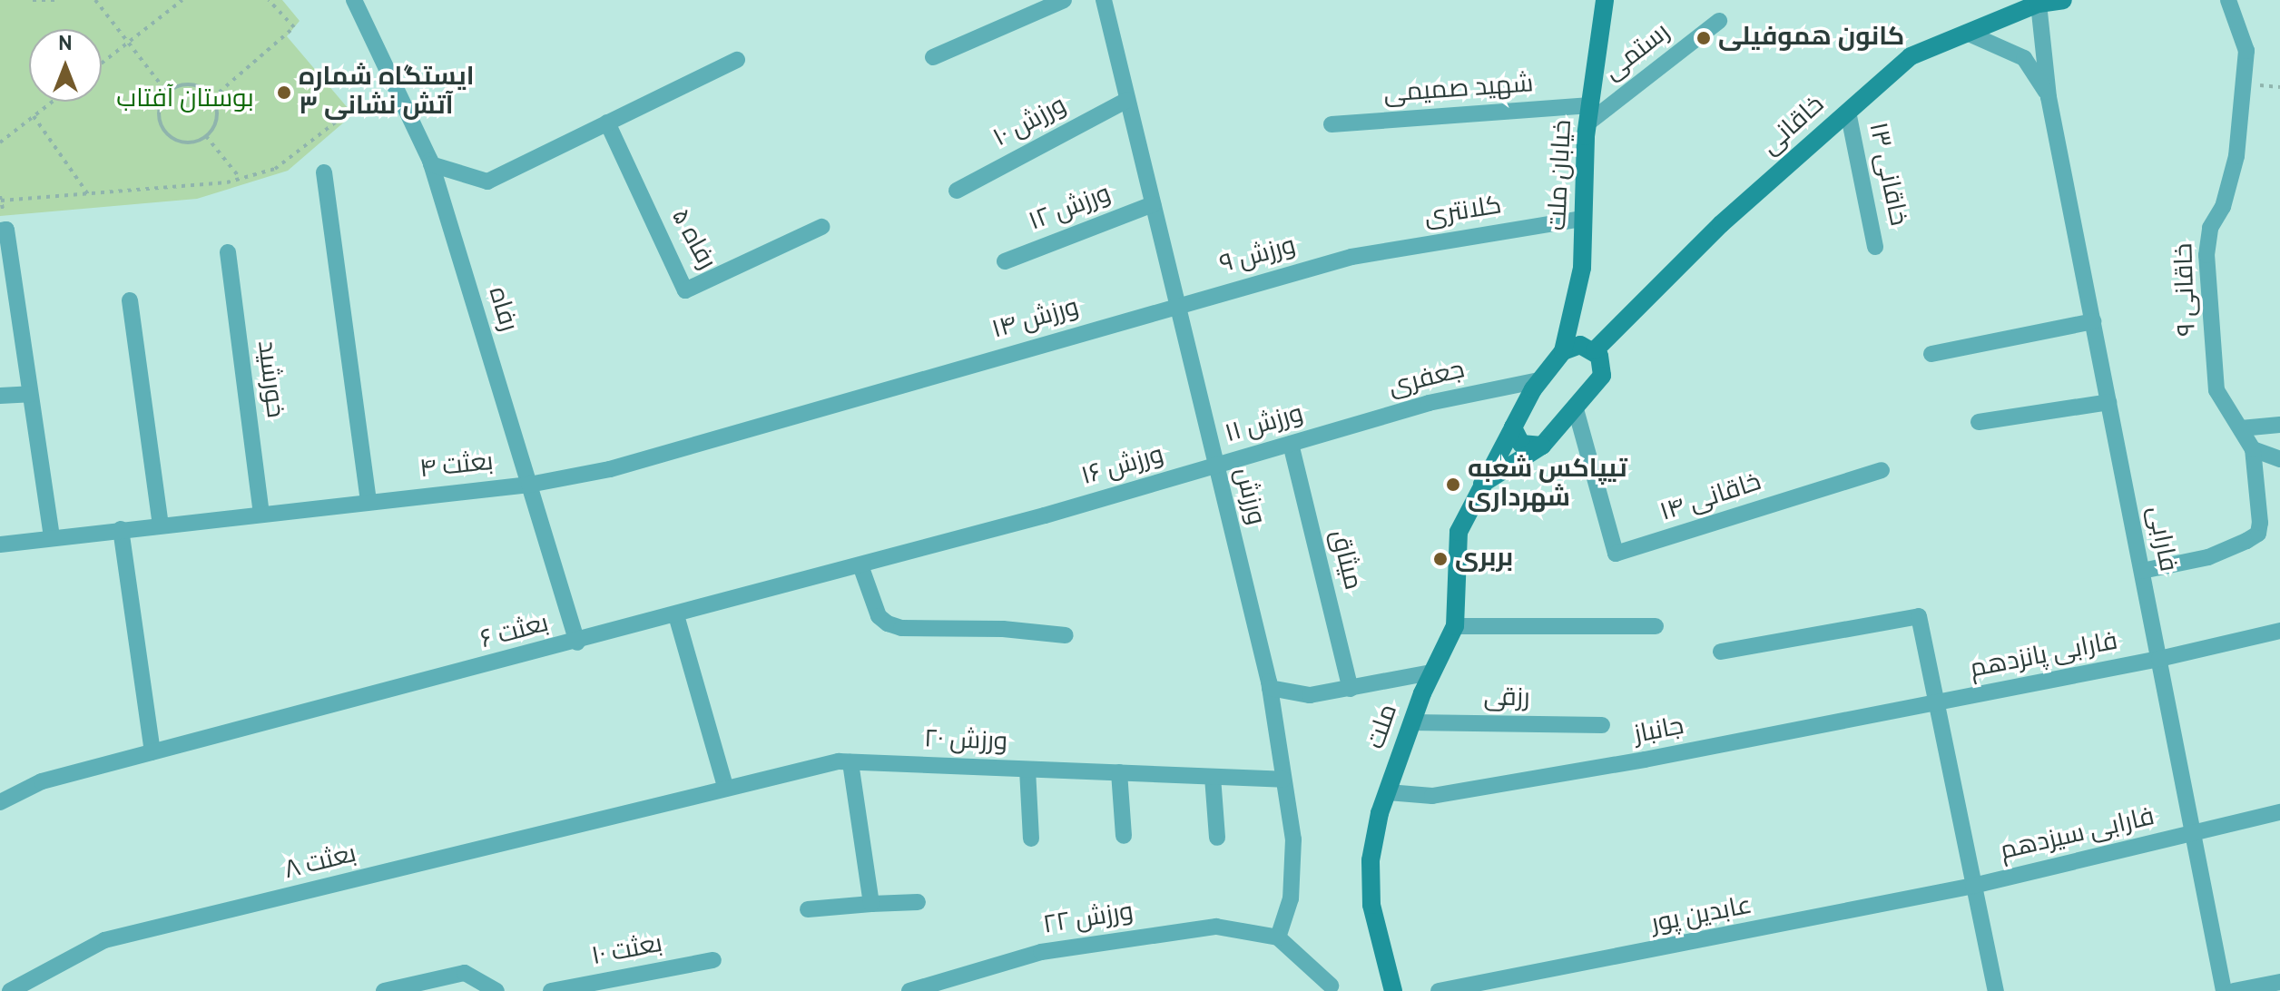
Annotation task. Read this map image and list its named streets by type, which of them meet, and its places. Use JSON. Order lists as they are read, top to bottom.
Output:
{
  "streets": {
    "main road": ["خاقانی", "خیابان ملت", "ملت"],
    "street": [
      "رستمی",
      "شهید صمیمی",
      "ورزش ۱۰",
      "خاقانی ۱۳",
      "ورزش ۱۲",
      "کلانتری",
      "رفاه ۵",
      "ورزش ۹",
      "خاقانی ٩",
      "رفاه",
      "ورزش ۱۴",
      "خورشید",
      "جعفری",
      "ورزش ۱۱",
      "بعثت ۴",
      "ورزش ۱۶",
      "ورزش",
      "خاقانی ۱۴",
      "فارابی",
      "میثاق",
      "بعثت ۶",
      "فارابی پانزدهم",
      "رزقی",
      "جانباز",
      "ورزش ۲۰",
      "فارابی سیزدهم",
      "بعثت ٨",
      "عابدین پور",
      "ورزش ۲۲",
      "بعثت ۱۰"
    ]
  },
  "crossings": [
    ["رستمی", "شهید صمیمی"],
    ["رستمی", "خیابان ملت"],
    ["شهید صمیمی", "خیابان ملت"],
    ["ورزش ۱۰", "ورزش"],
    ["خاقانی", "خاقانی ۱۳"],
    ["خاقانی", "فارابی"],
    ["خیابان ملت", "کلانتری"],
    ["خیابان ملت", "ملت"],
    ["ورزش ۱۲", "ورزش"],
    ["کلانتری", "ورزش ۹"],
    ["ورزش ۹", "ورزش ۱۴"],
    ["ورزش ۹", "ورزش"],
    ["خاقانی ٩", "فارابی"],
    ["رفاه", "بعثت ۴"],
    ["رفاه", "بعثت ۶"],
    ["ورزش ۱۴", "بعثت ۴"],
    ["ورزش ۱۴", "ورزش"],
    ["خورشید", "بعثت ۴"],
    ["جعفری", "ورزش ۱۱"],
    ["جعفری", "ملت"],
    ["ورزش ۱۱", "ورزش ۱۶"],
    ["ورزش ۱۱", "ورزش"],
    ["ورزش ۱۱", "میثاق"],
    ["ورزش ۱۶", "ورزش"],
    ["ورزش ۱۶", "بعثت ۶"],
    ["ورزش", "ورزش ۲۰"],
    ["ورزش", "ورزش ۲۲"],
    ["فارابی", "فارابی پانزدهم"],
    ["فارابی", "فارابی سیزدهم"],
    ["فارابی پانزدهم", "جانباز"],
    ["رزقی", "ملت"],
    ["ملت", "جانباز"],
    ["ورزش ۲۰", "بعثت ٨"],
    ["فارابی سیزدهم", "عابدین پور"]
  ],
  "parks": ["بوستان آفتاب"],
  "places": [
    "کانون هموفیلی",
    "ایستگاه شماره ۳ آتش نشانی",
    "تیپاکس شعبه شهرداری",
    "بربری"
  ],
  "north": "top"
}
